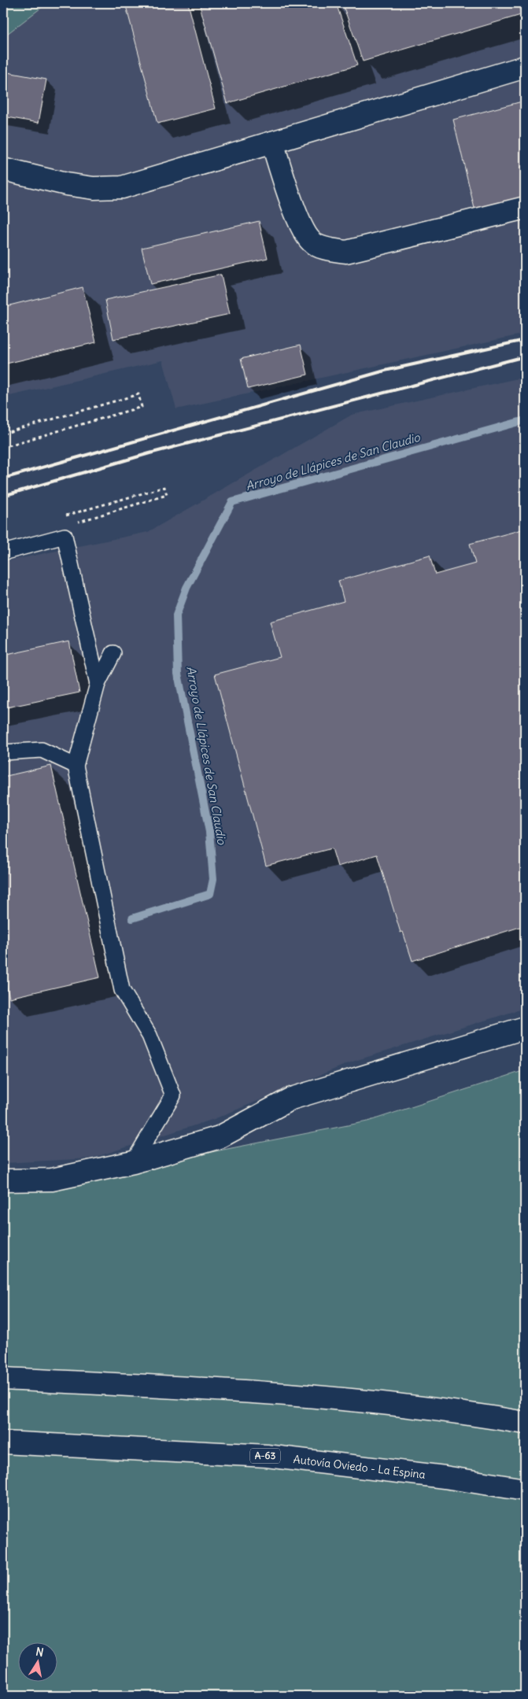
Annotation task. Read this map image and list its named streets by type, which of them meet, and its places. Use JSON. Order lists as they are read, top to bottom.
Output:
{
  "streets": {
    "main road": ["A-63", "Autovía Oviedo - La Espina"]
  },
  "water": ["Arroyo de Llápices de San Claudio"],
  "north": "top"
}
